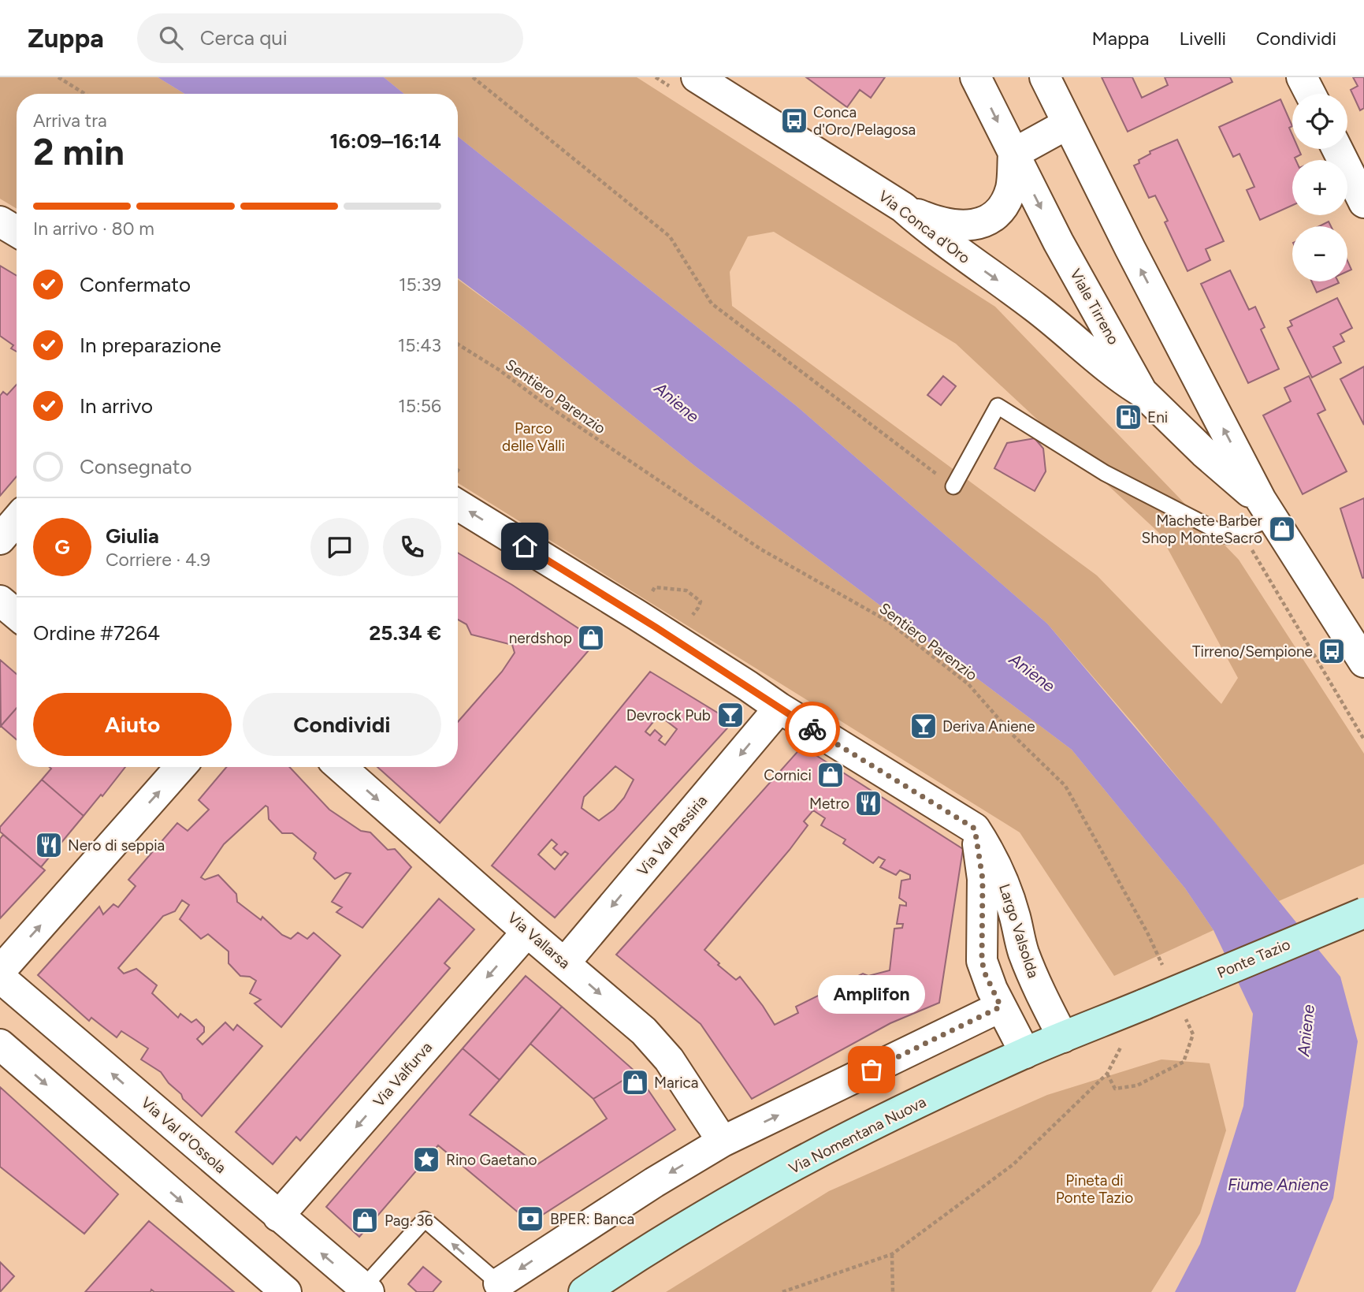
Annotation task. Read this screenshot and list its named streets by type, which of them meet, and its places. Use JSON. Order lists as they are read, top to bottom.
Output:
{
  "streets": {
    "main road": ["Ponte Tazio", "Via Nomentana Nuova"],
    "street": [
      "Via Conca d'Oro",
      "Viale Tirreno",
      "Via Val Passiria",
      "Largo Valsolda",
      "Via Vallarsa",
      "Via Valfurva",
      "Via Val d'Ossola"
    ],
    "path": ["Sentiero Parenzio"]
  },
  "crossings": [
    ["Via Conca d'Oro", "Viale Tirreno"],
    ["Via Val Passiria", "Via Vallarsa"],
    ["Largo Valsolda", "Via Nomentana Nuova"],
    ["Via Vallarsa", "Via Valfurva"],
    ["Ponte Tazio", "Via Nomentana Nuova"],
    ["Via Valfurva", "Via Val d'Ossola"]
  ],
  "one_way": ["Via Conca d'Oro", "Via Val Passiria", "Via Vallarsa"],
  "water": ["Aniene", "Fiume Aniene"],
  "parks": ["Parco delle Valli", "Pineta di Ponte Tazio"],
  "places": {
    "bus stop": ["Conca d'Oro/Pelagosa", "Tirreno/Sempione"],
    "fuel station": ["Eni"],
    "shop": [
      "Machete Barber Shop MonteSacro",
      "nerdshop",
      "Cornici",
      "Marica",
      "Pag. 36"
    ],
    "bar": ["Devrock Pub", "Deriva Aniene"],
    "restaurant": ["Metro", "Nero di seppia"],
    "other": ["Amplifon"],
    "place": ["Rino Gaetano"],
    "bank": ["BPER: Banca"]
  },
  "page": {
    "header": "Zuppa",
    "search": "Cerca qui",
    "nav": ["Mappa", "Livelli", "Condividi"],
    "map_buttons": ["+", "−"],
    "heading": ["2 min", "Arriva tra", "16:09–16:14"],
    "panel": [
      "Giulia",
      "Corriere · 4.9",
      "Ordine #7264",
      "25.34 €"
    ],
    "bar": "In arrivo · 80 m",
    "list": [
      ["Confermato", "15:39"],
      ["In preparazione", "15:43"],
      ["In arrivo", "15:56"],
      "Consegnato"
    ],
    "round": "G",
    "buttons": ["Aiuto", "Condividi"],
    "bubble": "Amplifon"
  }
}
